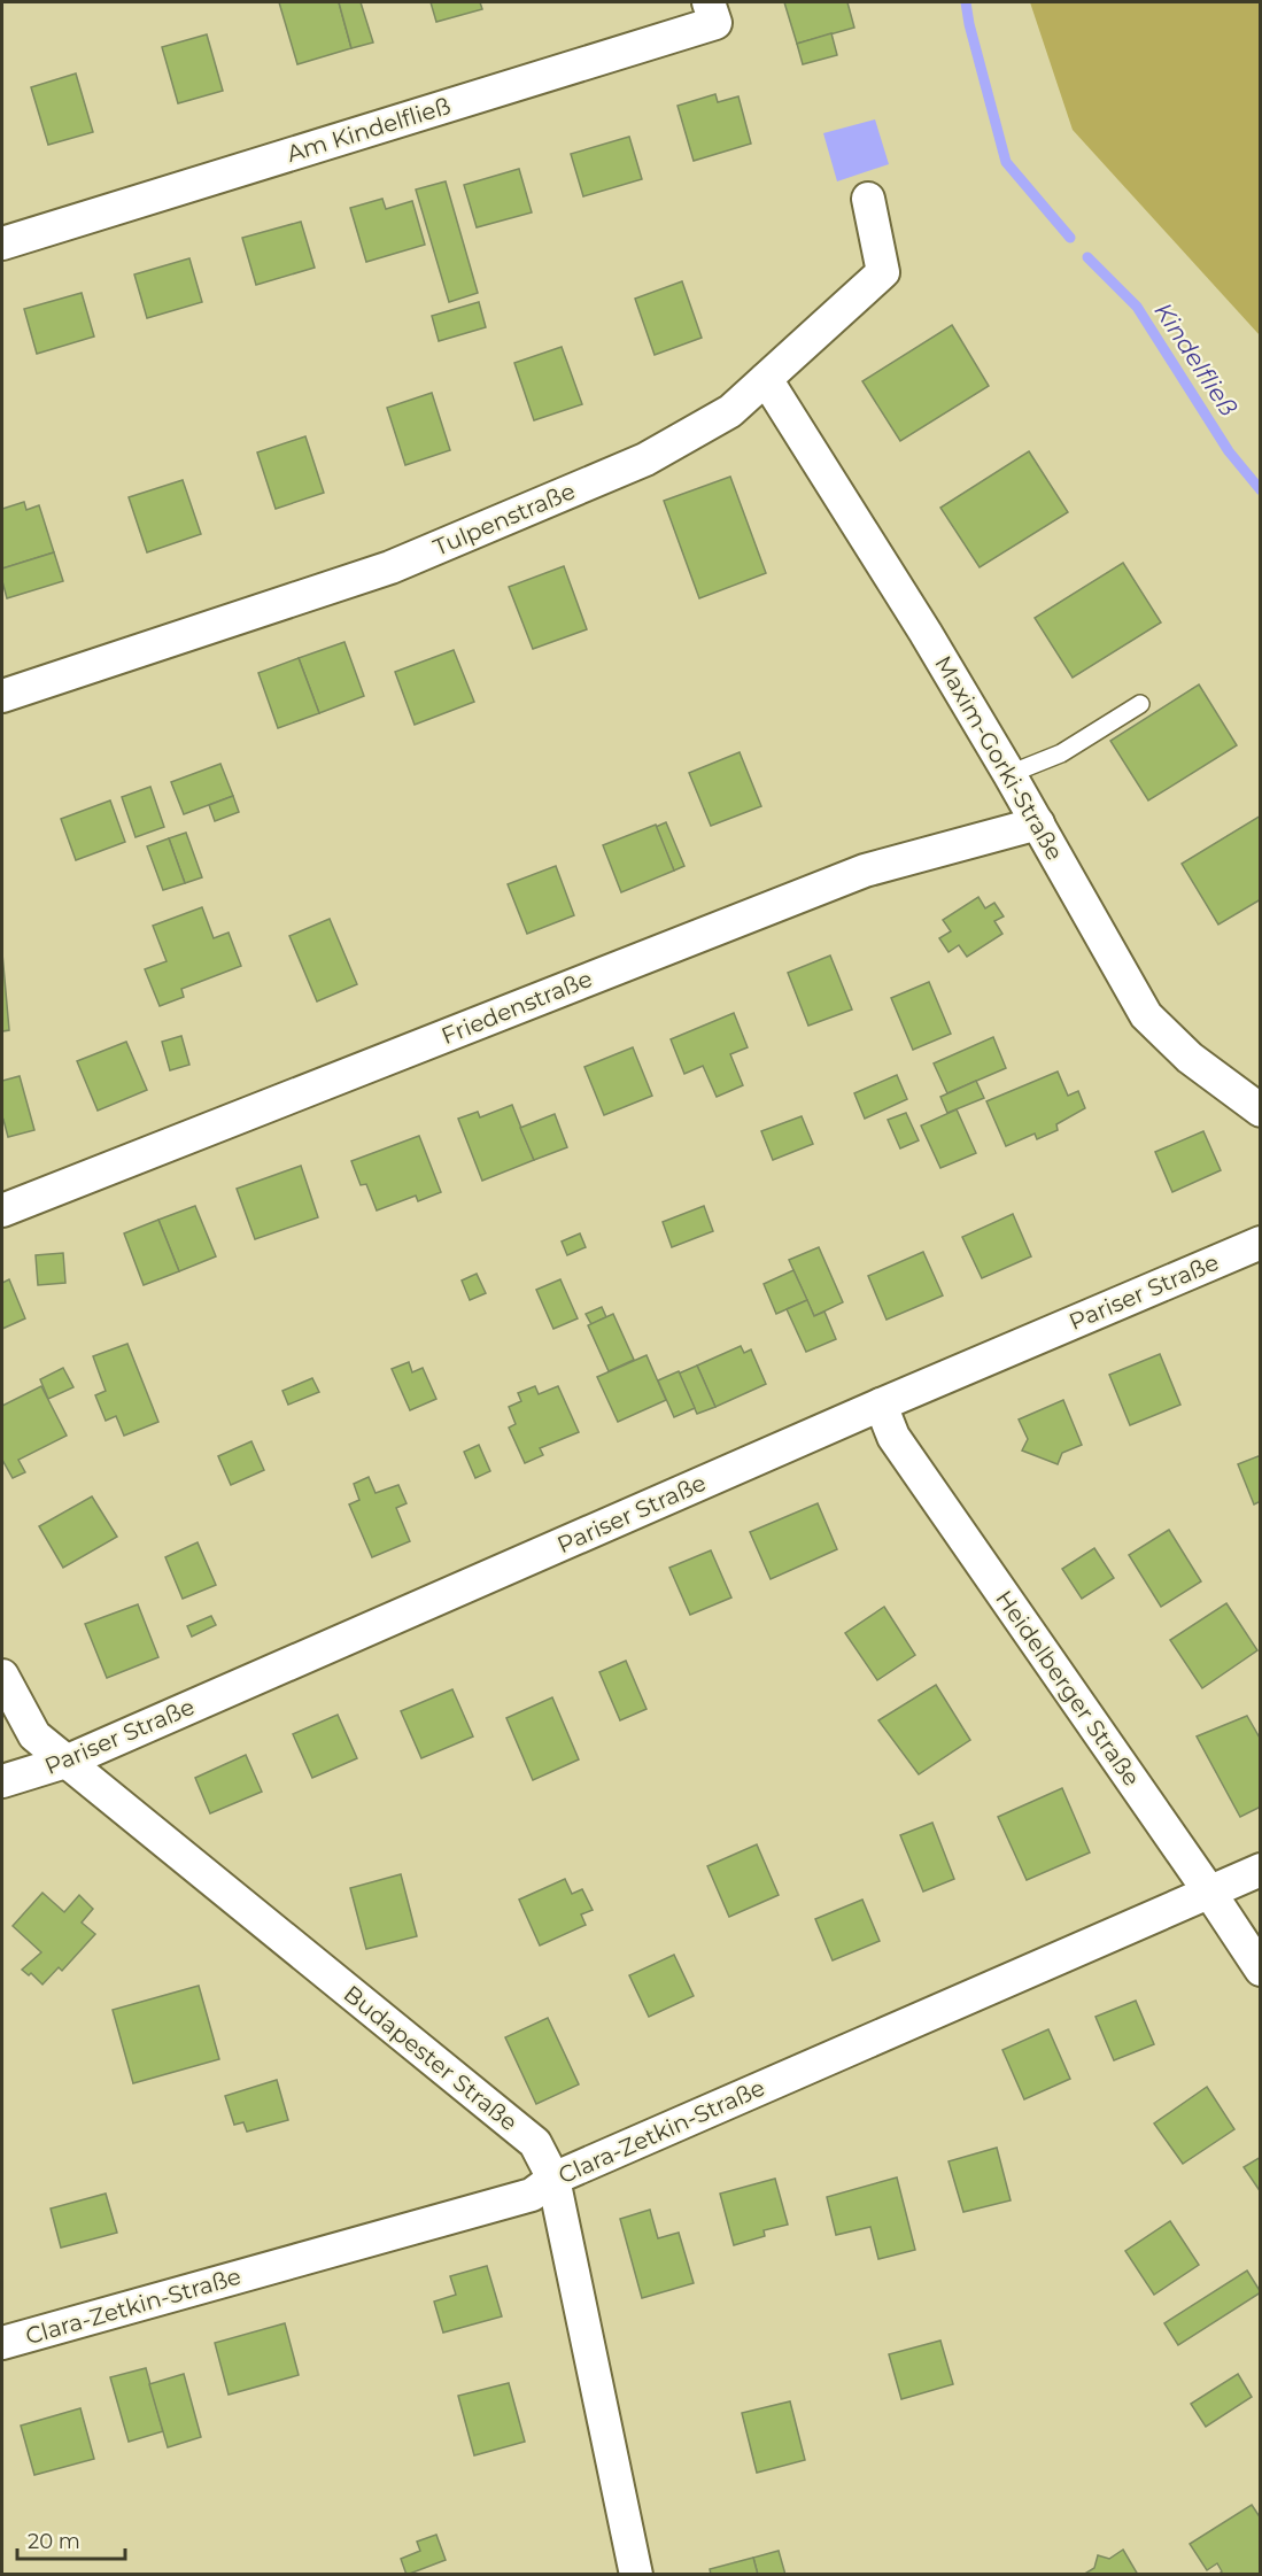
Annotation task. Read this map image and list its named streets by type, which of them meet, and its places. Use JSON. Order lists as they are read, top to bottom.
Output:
{
  "streets": {
    "street": [
      "Am Kindelfließ",
      "Tulpenstraße",
      "Maxim-Gorki-Straße",
      "Friedenstraße",
      "Pariser Straße",
      "Heidelberger Straße",
      "Budapester Straße",
      "Clara-Zetkin-Straße"
    ]
  },
  "crossings": [
    ["Tulpenstraße", "Maxim-Gorki-Straße"],
    ["Maxim-Gorki-Straße", "Friedenstraße"],
    ["Pariser Straße", "Heidelberger Straße"],
    ["Pariser Straße", "Budapester Straße"],
    ["Heidelberger Straße", "Clara-Zetkin-Straße"],
    ["Budapester Straße", "Clara-Zetkin-Straße"]
  ],
  "water": ["Kindelfließ"],
  "scale_bar": "20 m"
}
